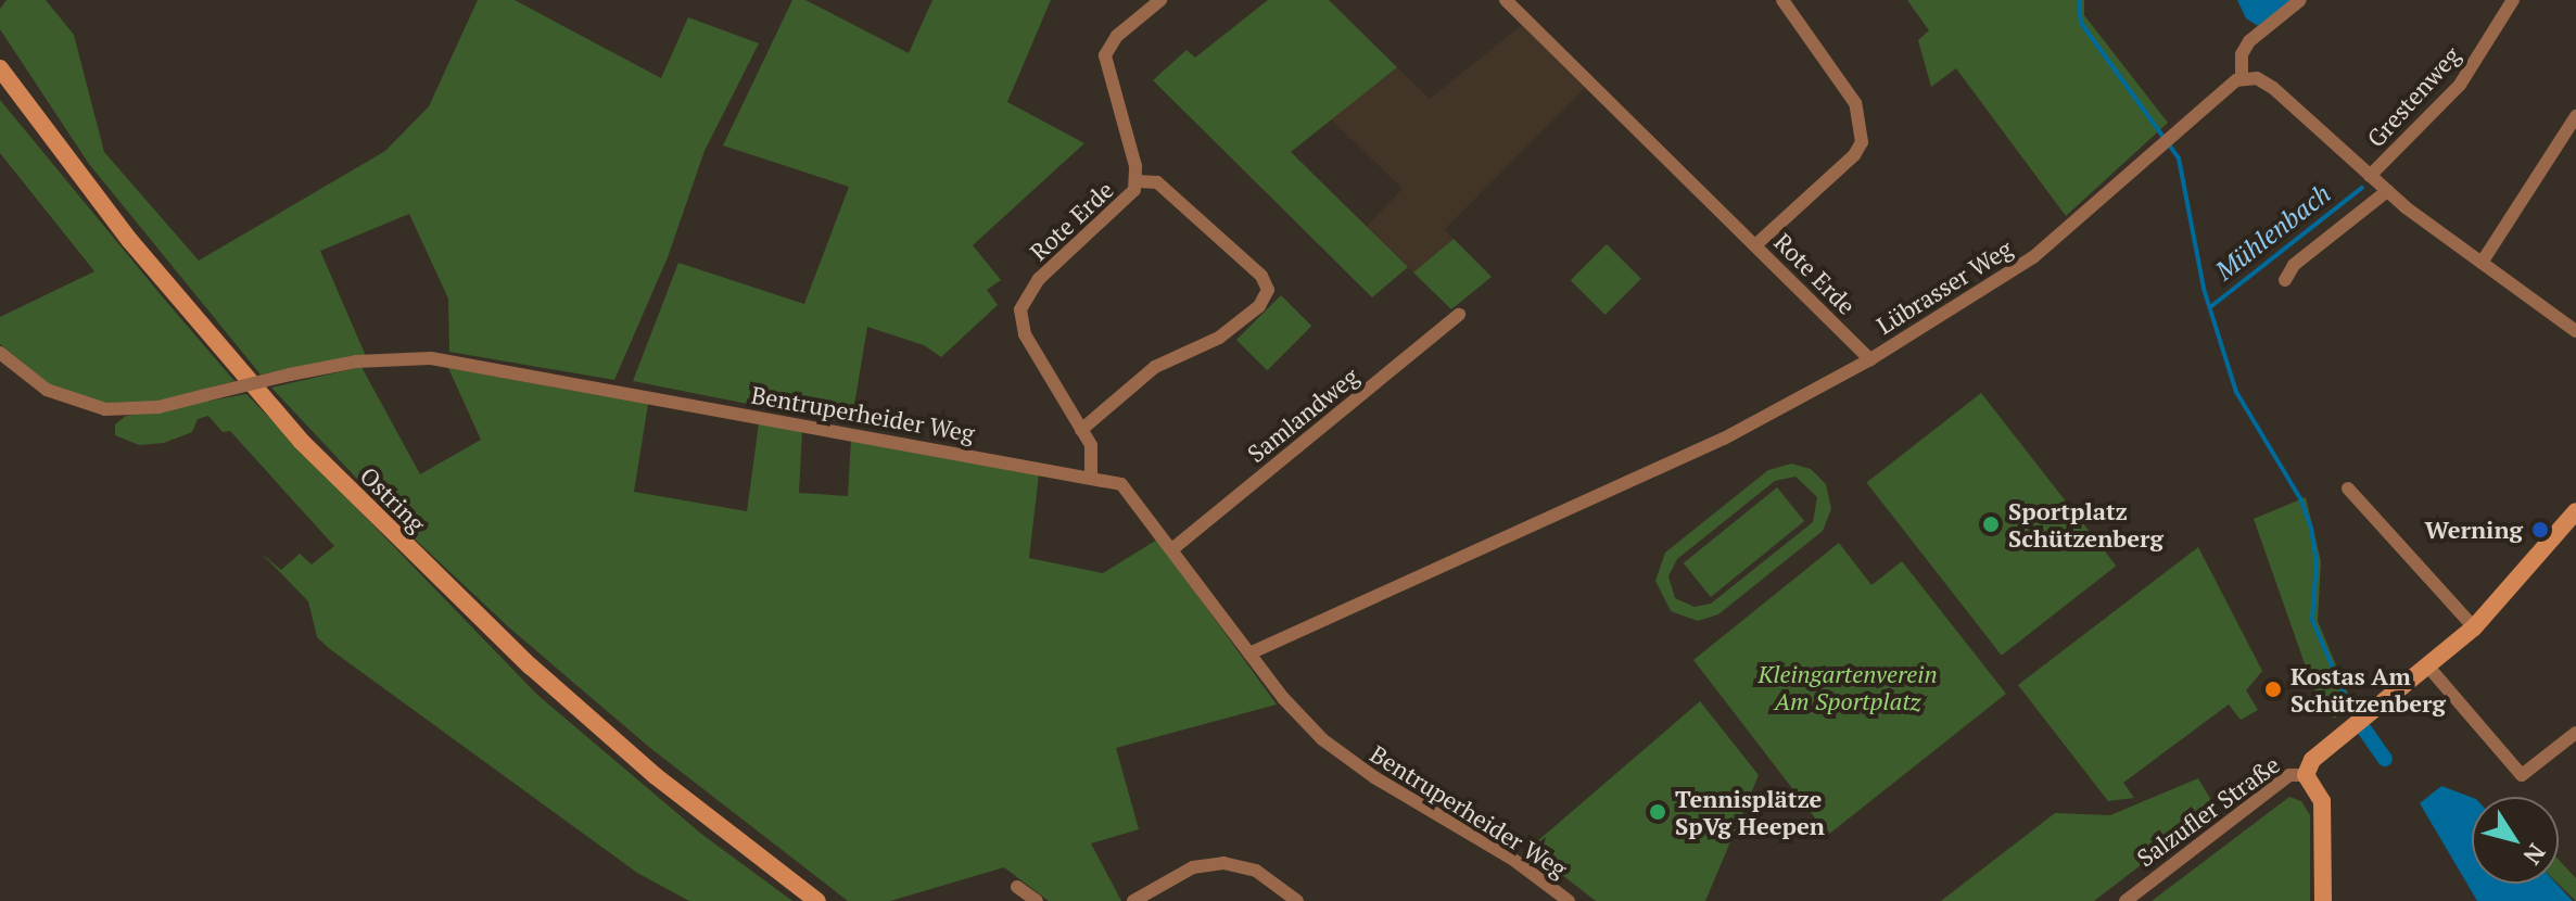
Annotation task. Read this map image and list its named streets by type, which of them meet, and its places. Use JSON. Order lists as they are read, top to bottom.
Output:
{
  "streets": {
    "main road": ["Ostring", "Salzufler Straße"],
    "street": [
      "Grestenweg",
      "Rote Erde",
      "Lübrasser Weg",
      "Bentruperheider Weg",
      "Samlandweg"
    ]
  },
  "crossings": [
    ["Rote Erde", "Lübrasser Weg"],
    ["Rote Erde", "Bentruperheider Weg"],
    ["Lübrasser Weg", "Bentruperheider Weg"],
    ["Bentruperheider Weg", "Samlandweg"]
  ],
  "water": ["Mühlenbach"],
  "parks": ["Kleingartenverein Am Sportplatz"],
  "places": [
    "Sportplatz Schützenberg",
    "Werning",
    "Kostas Am Schützenberg",
    "Tennisplätze SpVg Heepen"
  ],
  "north": "bottom right"
}
